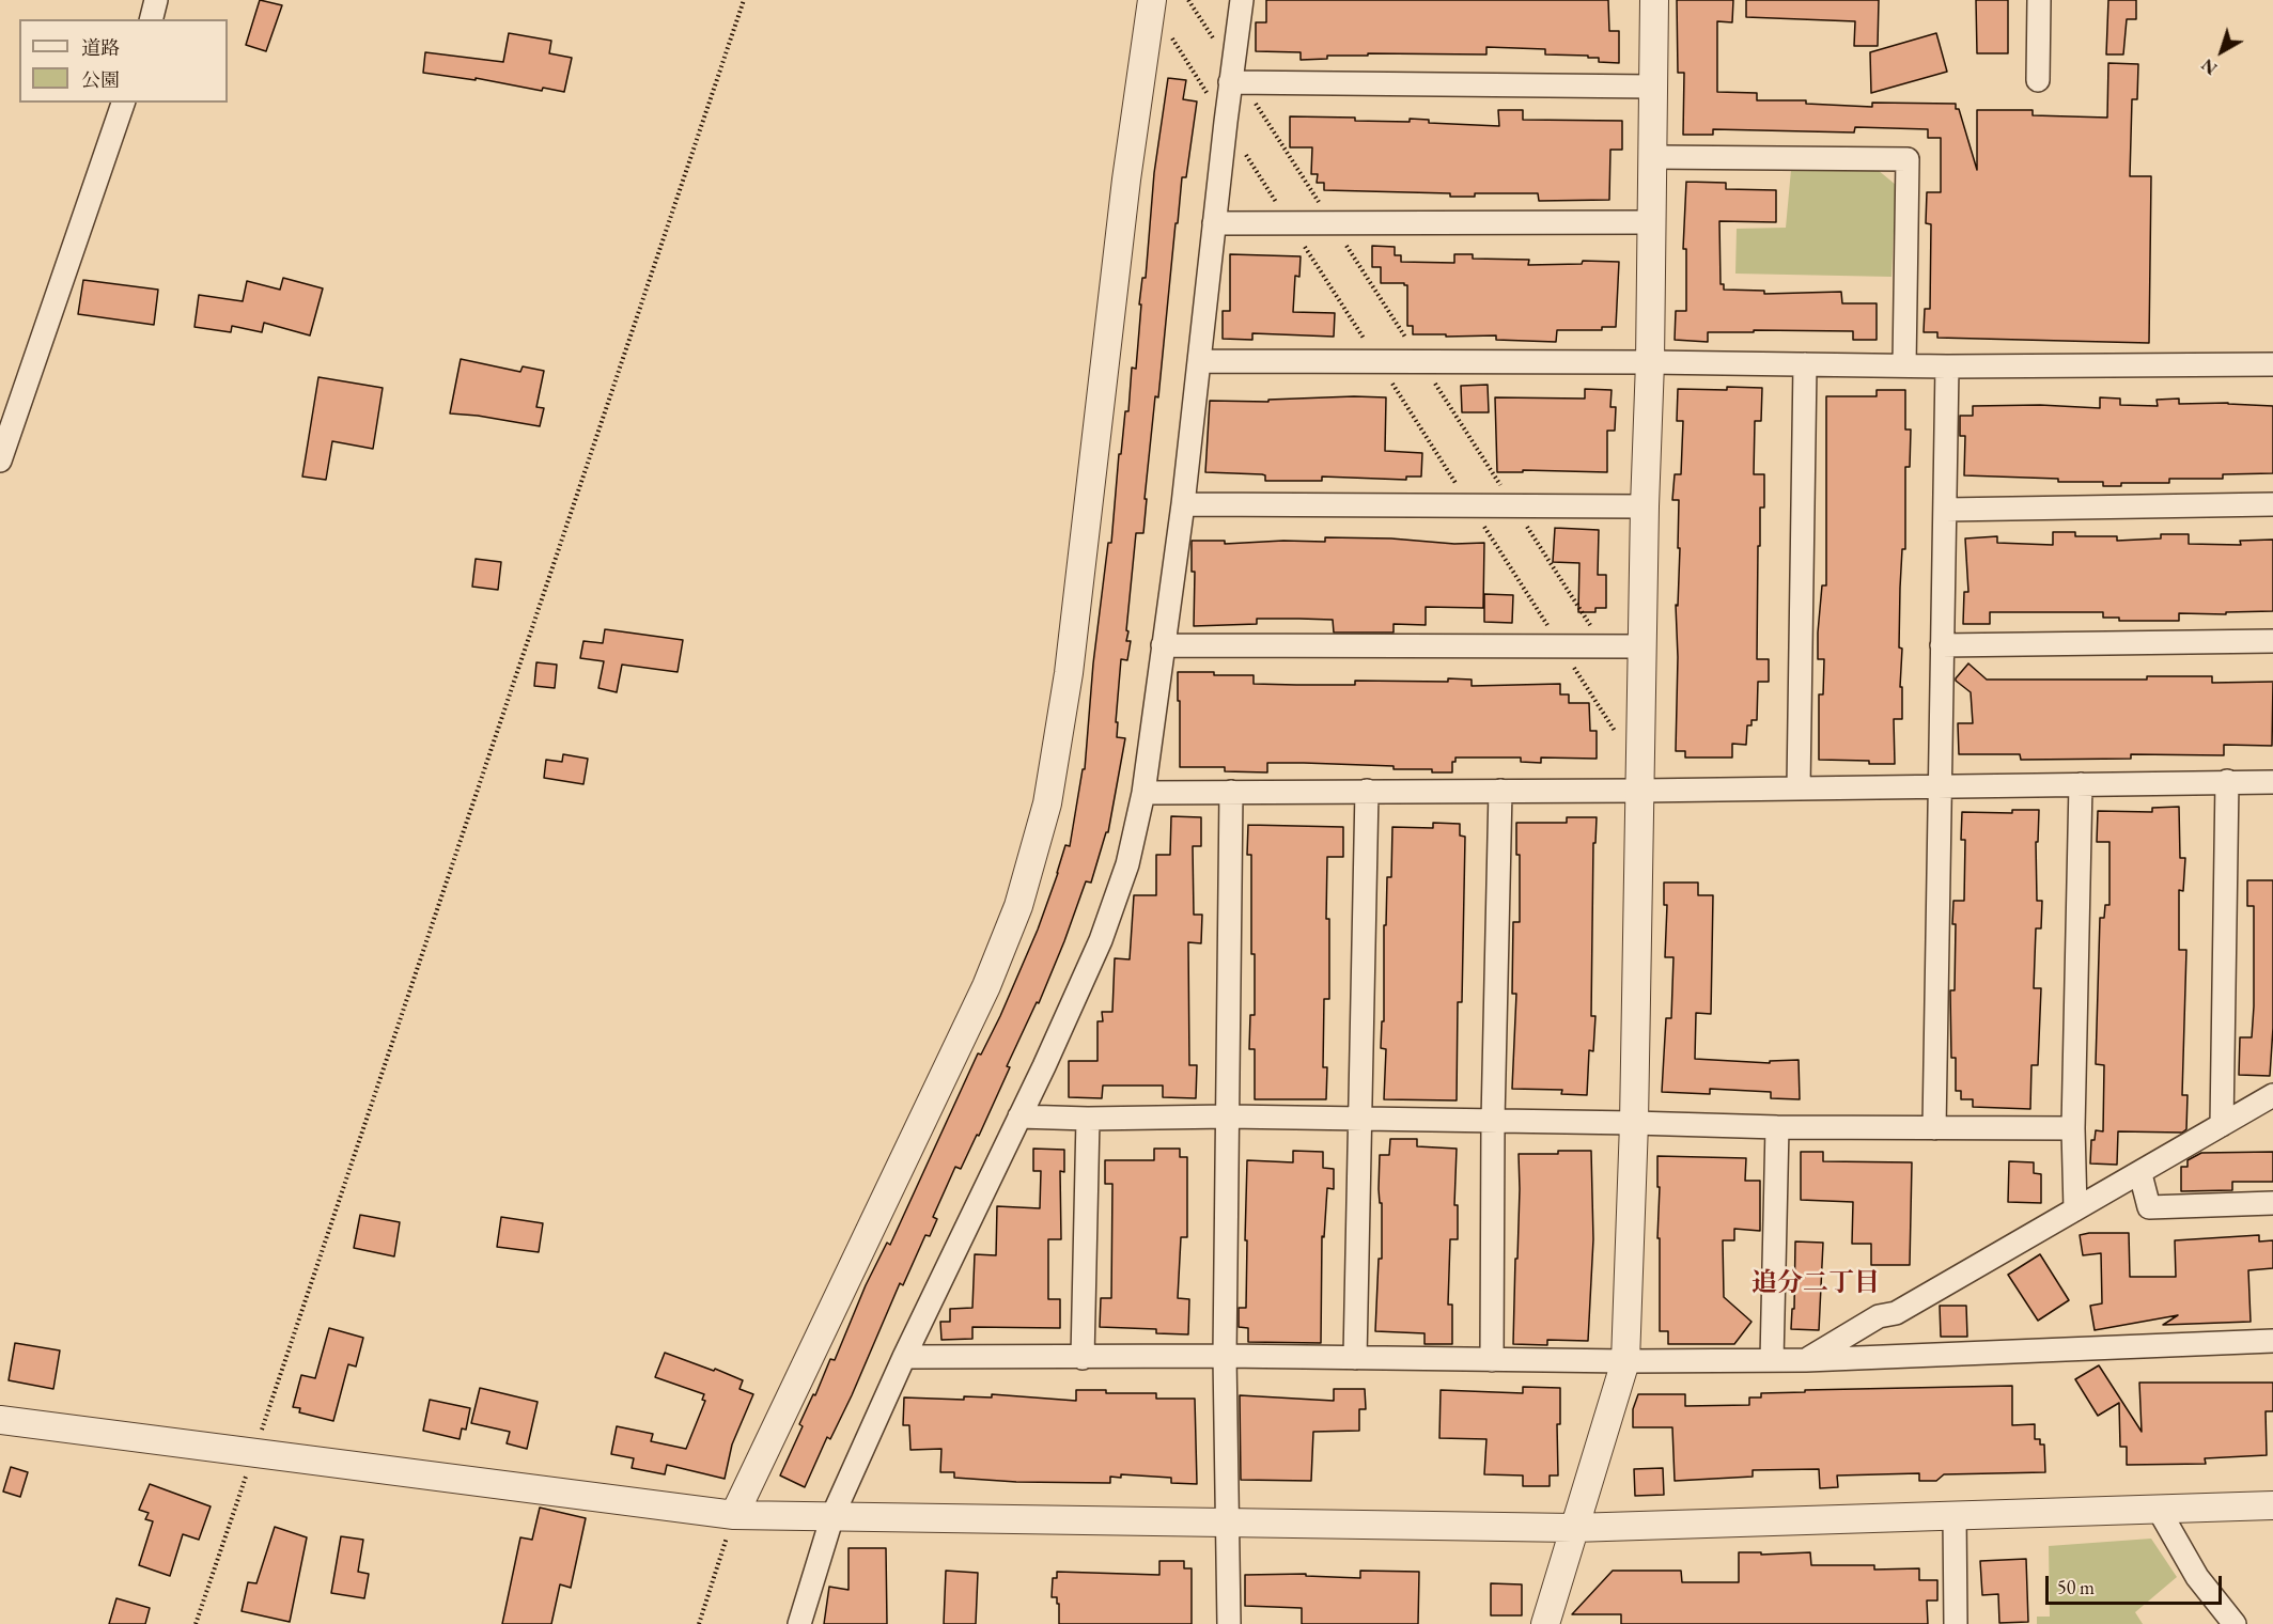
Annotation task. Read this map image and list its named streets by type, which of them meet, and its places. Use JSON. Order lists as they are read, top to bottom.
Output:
{
  "districts": ["追分二丁目"],
  "legend": ["道路", "公園"],
  "scale_bar": "50 m",
  "north": "bottom left"
}
